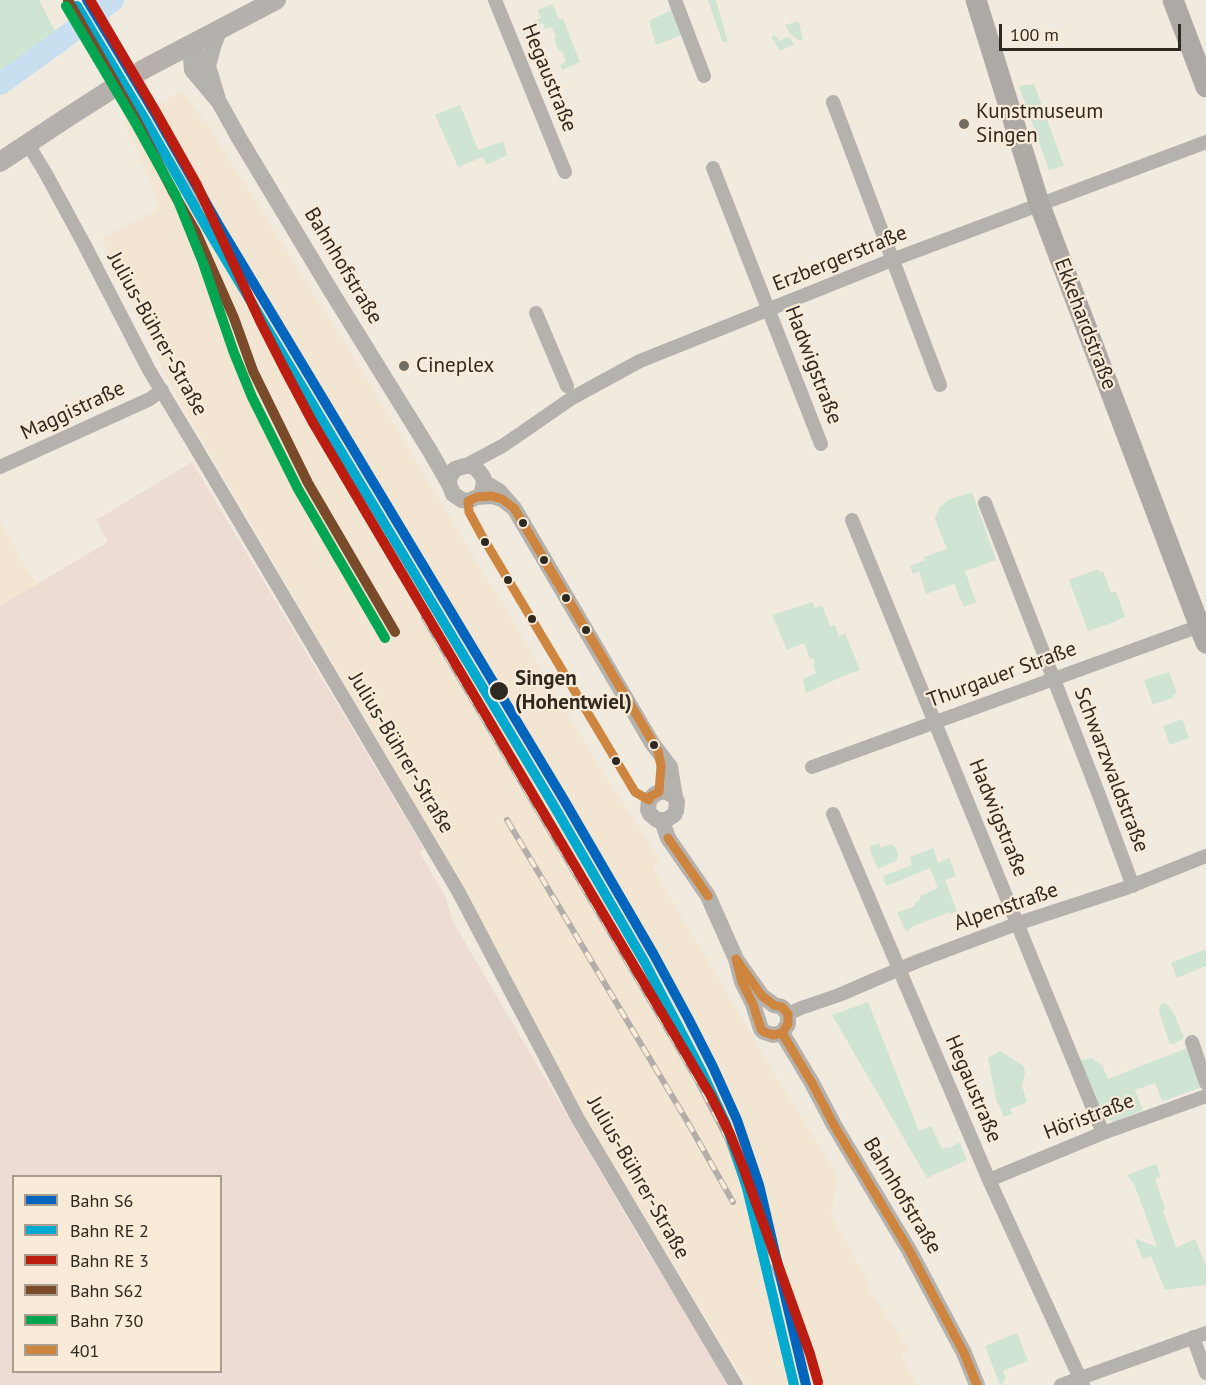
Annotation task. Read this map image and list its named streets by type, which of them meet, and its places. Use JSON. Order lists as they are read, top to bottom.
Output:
{
  "streets": {
    "main road": ["Ekkehardstraße"],
    "street": [
      "Hegaustraße",
      "Erzbergerstraße",
      "Bahnhofstraße",
      "Julius-Bührer-Straße",
      "Hadwigstraße",
      "Maggistraße",
      "Thurgauer Straße",
      "Schwarzwaldstraße",
      "Alpenstraße",
      "Höristraße"
    ]
  },
  "crossings": [
    ["Hegaustraße", "Alpenstraße"],
    ["Hegaustraße", "Höristraße"],
    ["Erzbergerstraße", "Bahnhofstraße"],
    ["Erzbergerstraße", "Ekkehardstraße"],
    ["Erzbergerstraße", "Hadwigstraße"],
    ["Bahnhofstraße", "Alpenstraße"],
    ["Ekkehardstraße", "Thurgauer Straße"],
    ["Julius-Bührer-Straße", "Maggistraße"],
    ["Hadwigstraße", "Thurgauer Straße"],
    ["Hadwigstraße", "Alpenstraße"],
    ["Hadwigstraße", "Höristraße"],
    ["Thurgauer Straße", "Schwarzwaldstraße"],
    ["Schwarzwaldstraße", "Alpenstraße"]
  ],
  "places": ["Kunstmuseum Singen", "Cineplex", "Singen (Hohentwiel)"],
  "lines": [
    "rail line S6",
    "rail line S62",
    "rail line 730",
    "transit line 401"
  ],
  "legend": [
    "Bahn S6",
    "Bahn RE 2",
    "Bahn RE 3",
    "Bahn S62",
    "Bahn 730",
    "401"
  ],
  "scale_bar": "100 m"
}
